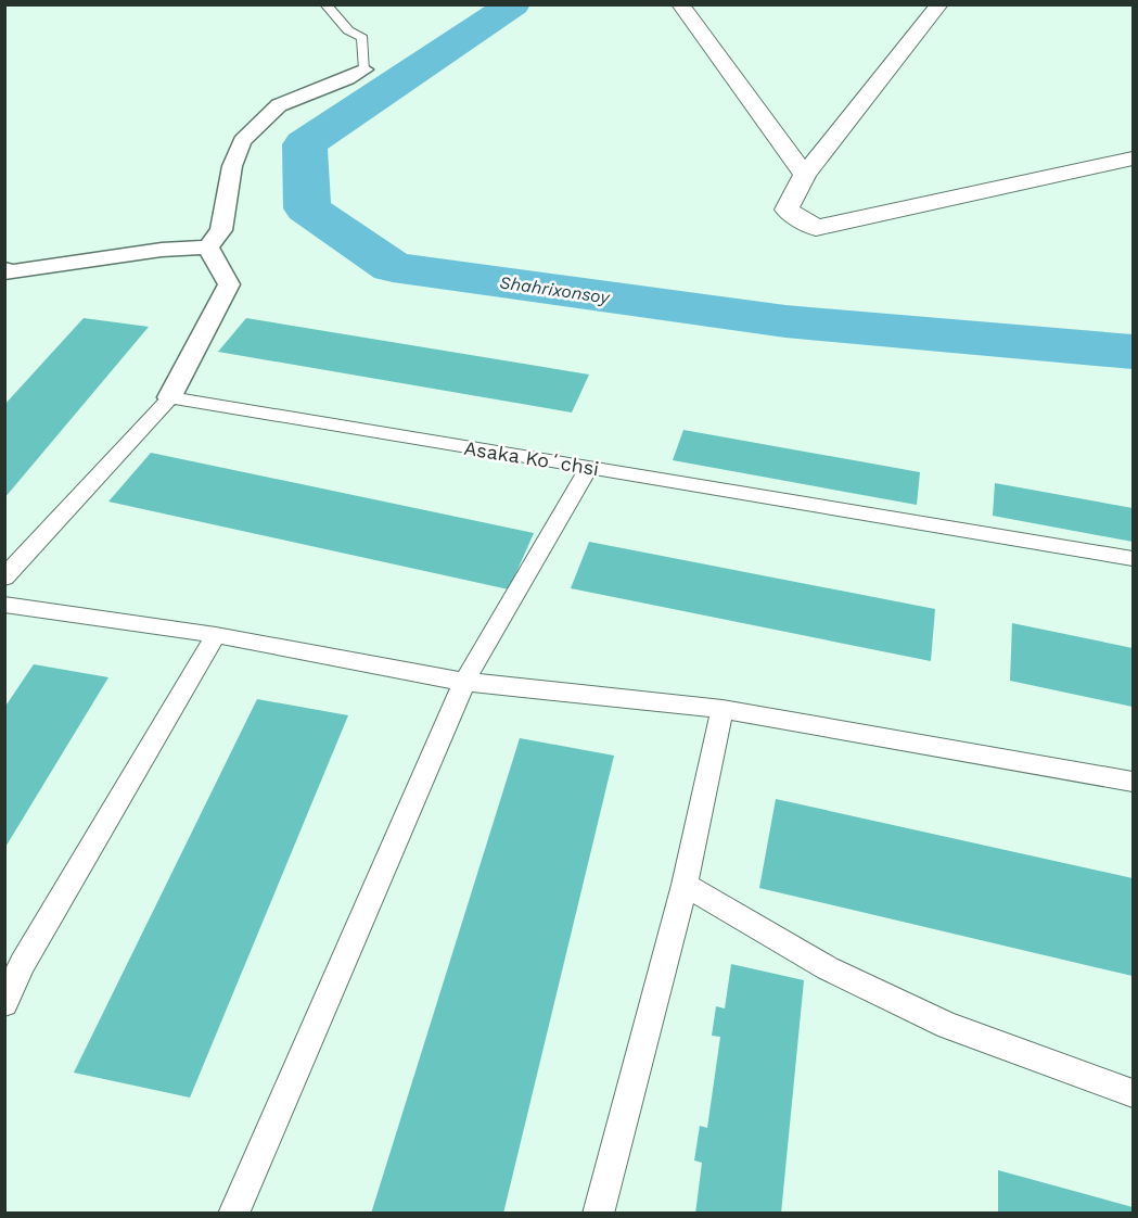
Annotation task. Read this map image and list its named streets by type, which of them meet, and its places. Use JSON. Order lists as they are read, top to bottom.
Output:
{
  "streets": {
    "lane": ["Asaka Koʻchsi"]
  },
  "water": ["Shahrixonsoy"]
}
